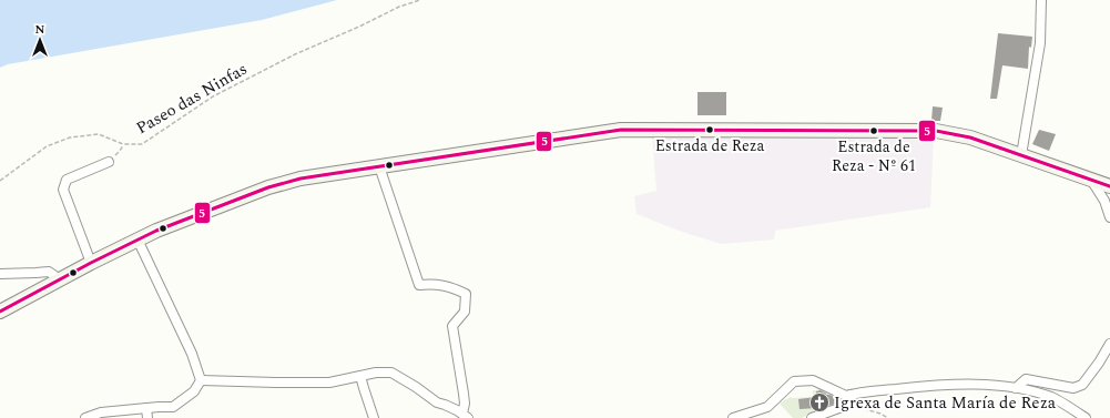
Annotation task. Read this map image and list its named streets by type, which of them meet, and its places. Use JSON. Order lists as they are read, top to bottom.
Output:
{
  "streets": {
    "path": ["Paseo das Ninfas"]
  },
  "places": {
    "other": ["Estrada de Reza", "Estrada de Reza - Nº 61"],
    "church": ["Igrexa de Santa María de Reza"]
  },
  "lines": ["transit line 5"],
  "north": "top"
}
